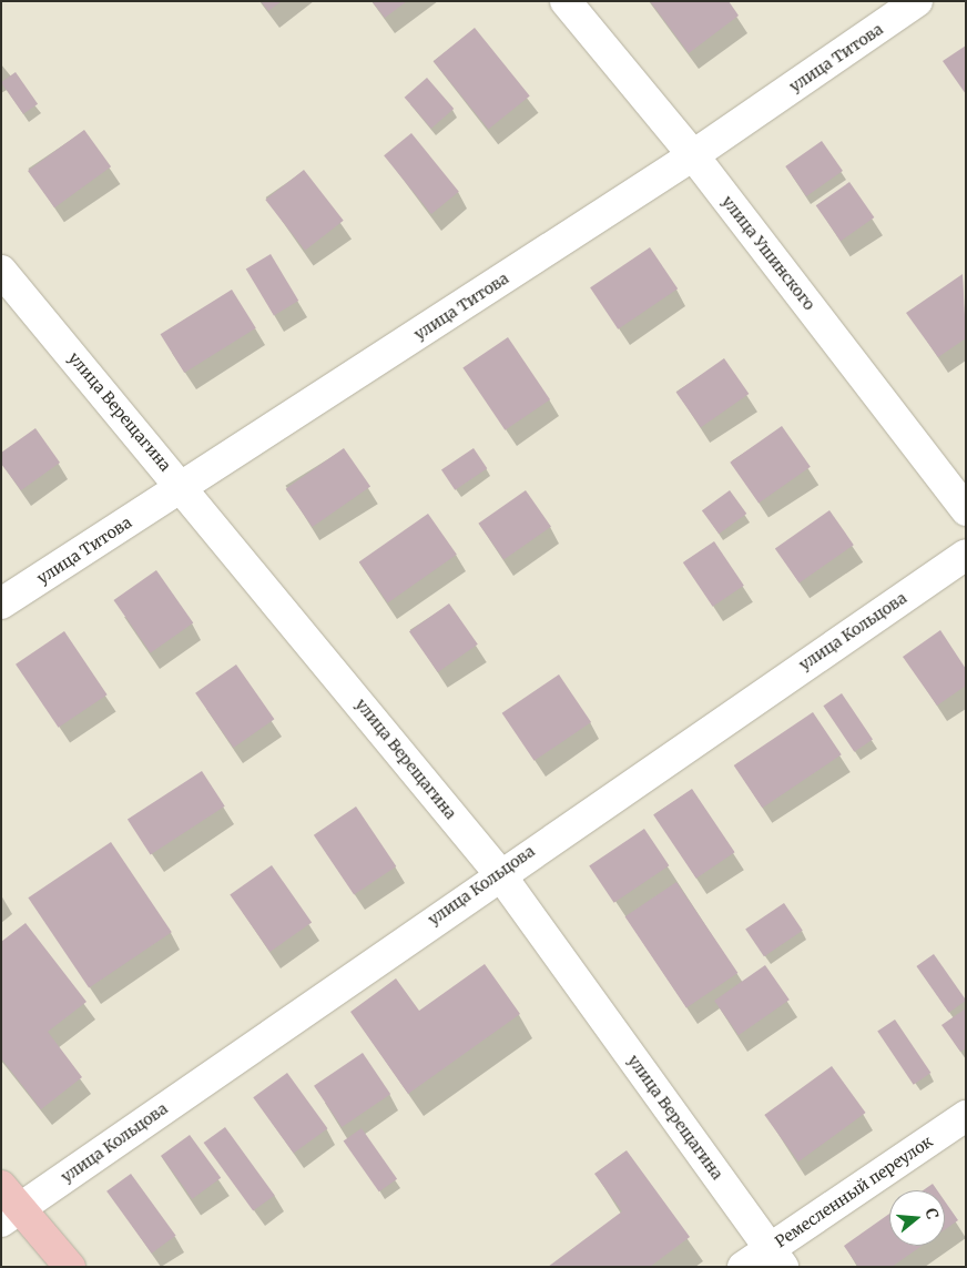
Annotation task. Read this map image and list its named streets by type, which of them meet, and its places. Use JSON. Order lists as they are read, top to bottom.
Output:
{
  "streets": {
    "street": [
      "улица Титова",
      "улица Ушинского",
      "улица Верещагина",
      "улица Кольцова",
      "Ремесленный переулок"
    ]
  },
  "crossings": [
    ["улица Титова", "улица Ушинского"],
    ["улица Титова", "улица Верещагина"],
    ["улица Верещагина", "улица Кольцова"],
    ["улица Верещагина", "Ремесленный переулок"]
  ],
  "north": "right"
}
